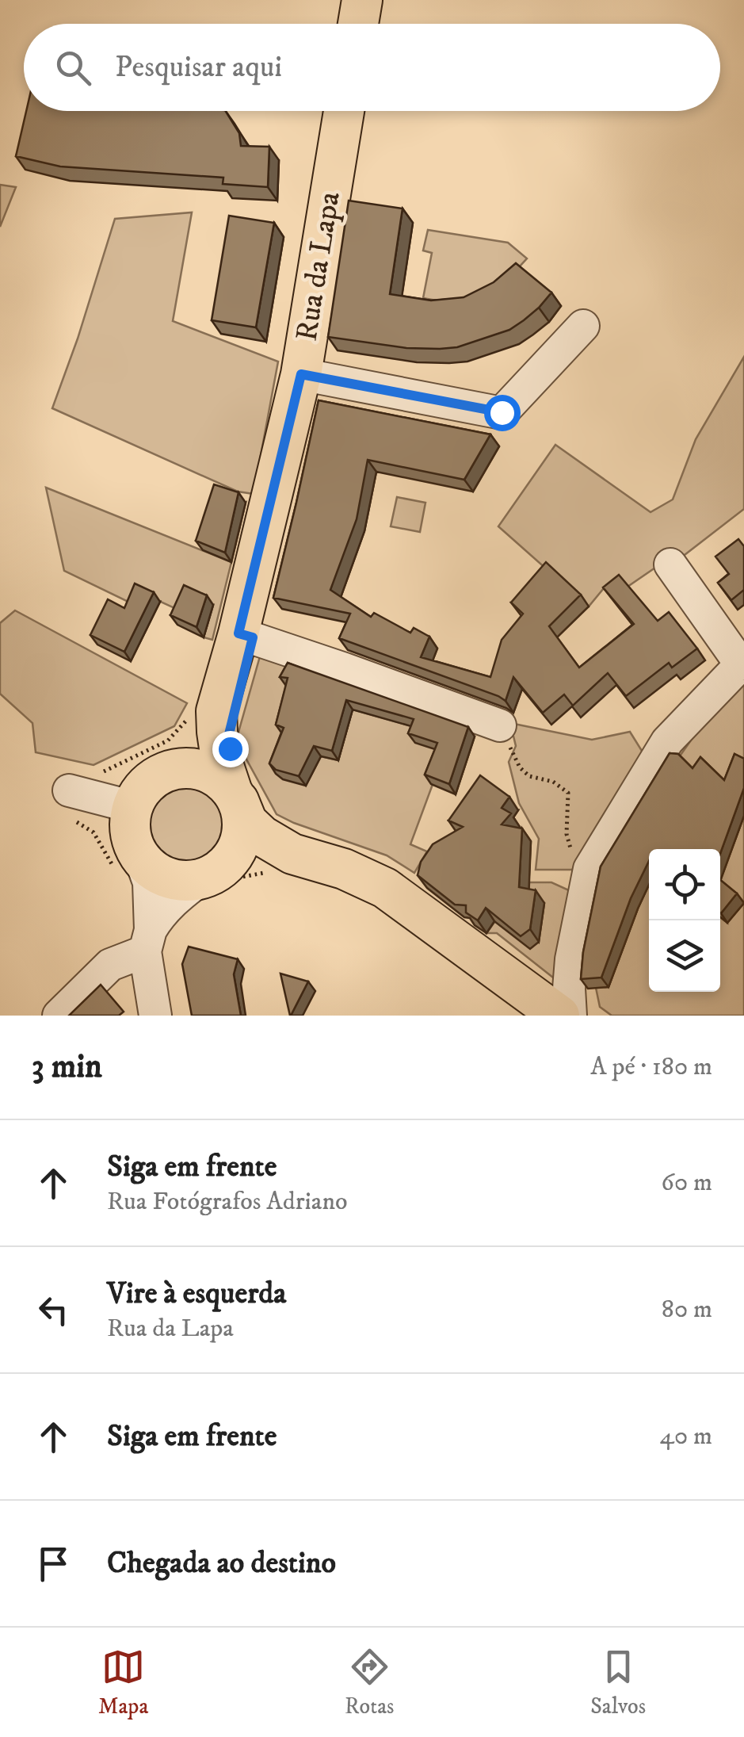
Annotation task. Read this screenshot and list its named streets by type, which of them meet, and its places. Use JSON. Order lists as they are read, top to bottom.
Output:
{
  "streets": {
    "main road": ["Rua da Lapa"]
  },
  "page": {
    "search": "Pesquisar aqui",
    "heading": ["3 min", "A pé · 180 m"],
    "list": [
      ["Siga em frente", "Rua Fotógrafos Adriano", "60 m"],
      ["Vire à esquerda", "Rua da Lapa", "80 m"],
      ["Siga em frente", "40 m"],
      "Chegada ao destino"
    ],
    "nav": ["Mapa", "Rotas", "Salvos"]
  }
}
